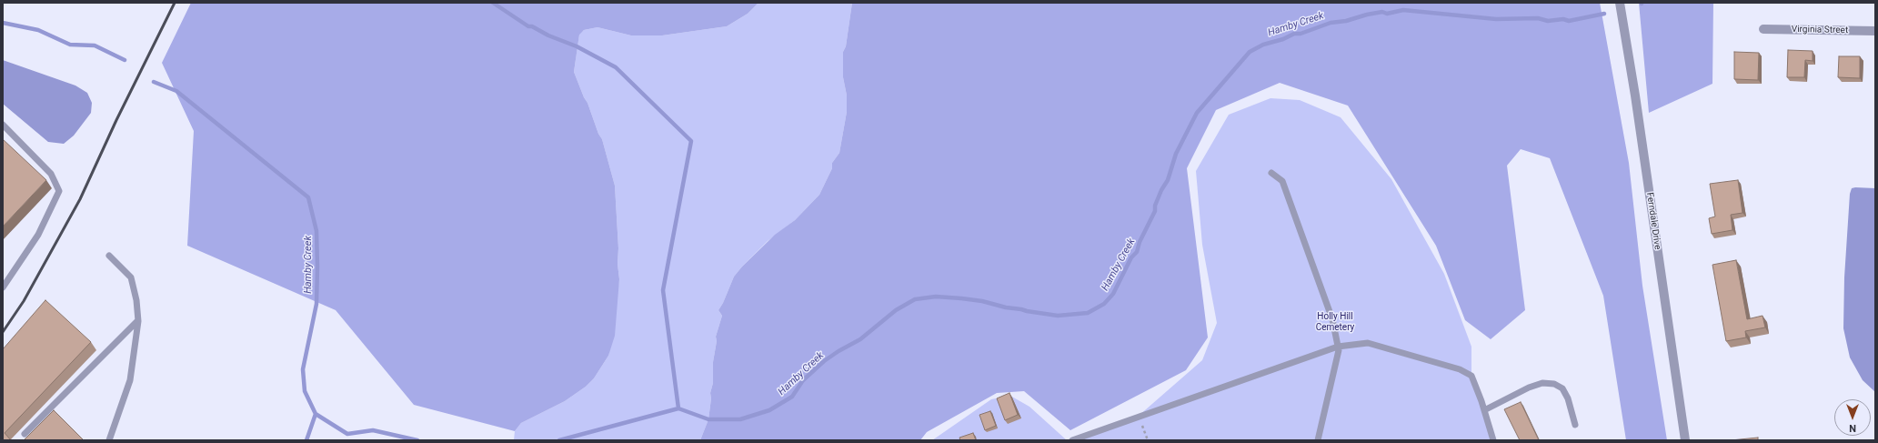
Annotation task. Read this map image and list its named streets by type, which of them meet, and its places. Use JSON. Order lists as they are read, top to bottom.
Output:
{
  "streets": {
    "street": ["Virginia Street", "Ferndale Drive"]
  },
  "water": ["Hamby Creek"],
  "parks": ["Holly Hill Cemetery"],
  "north": "bottom"
}
